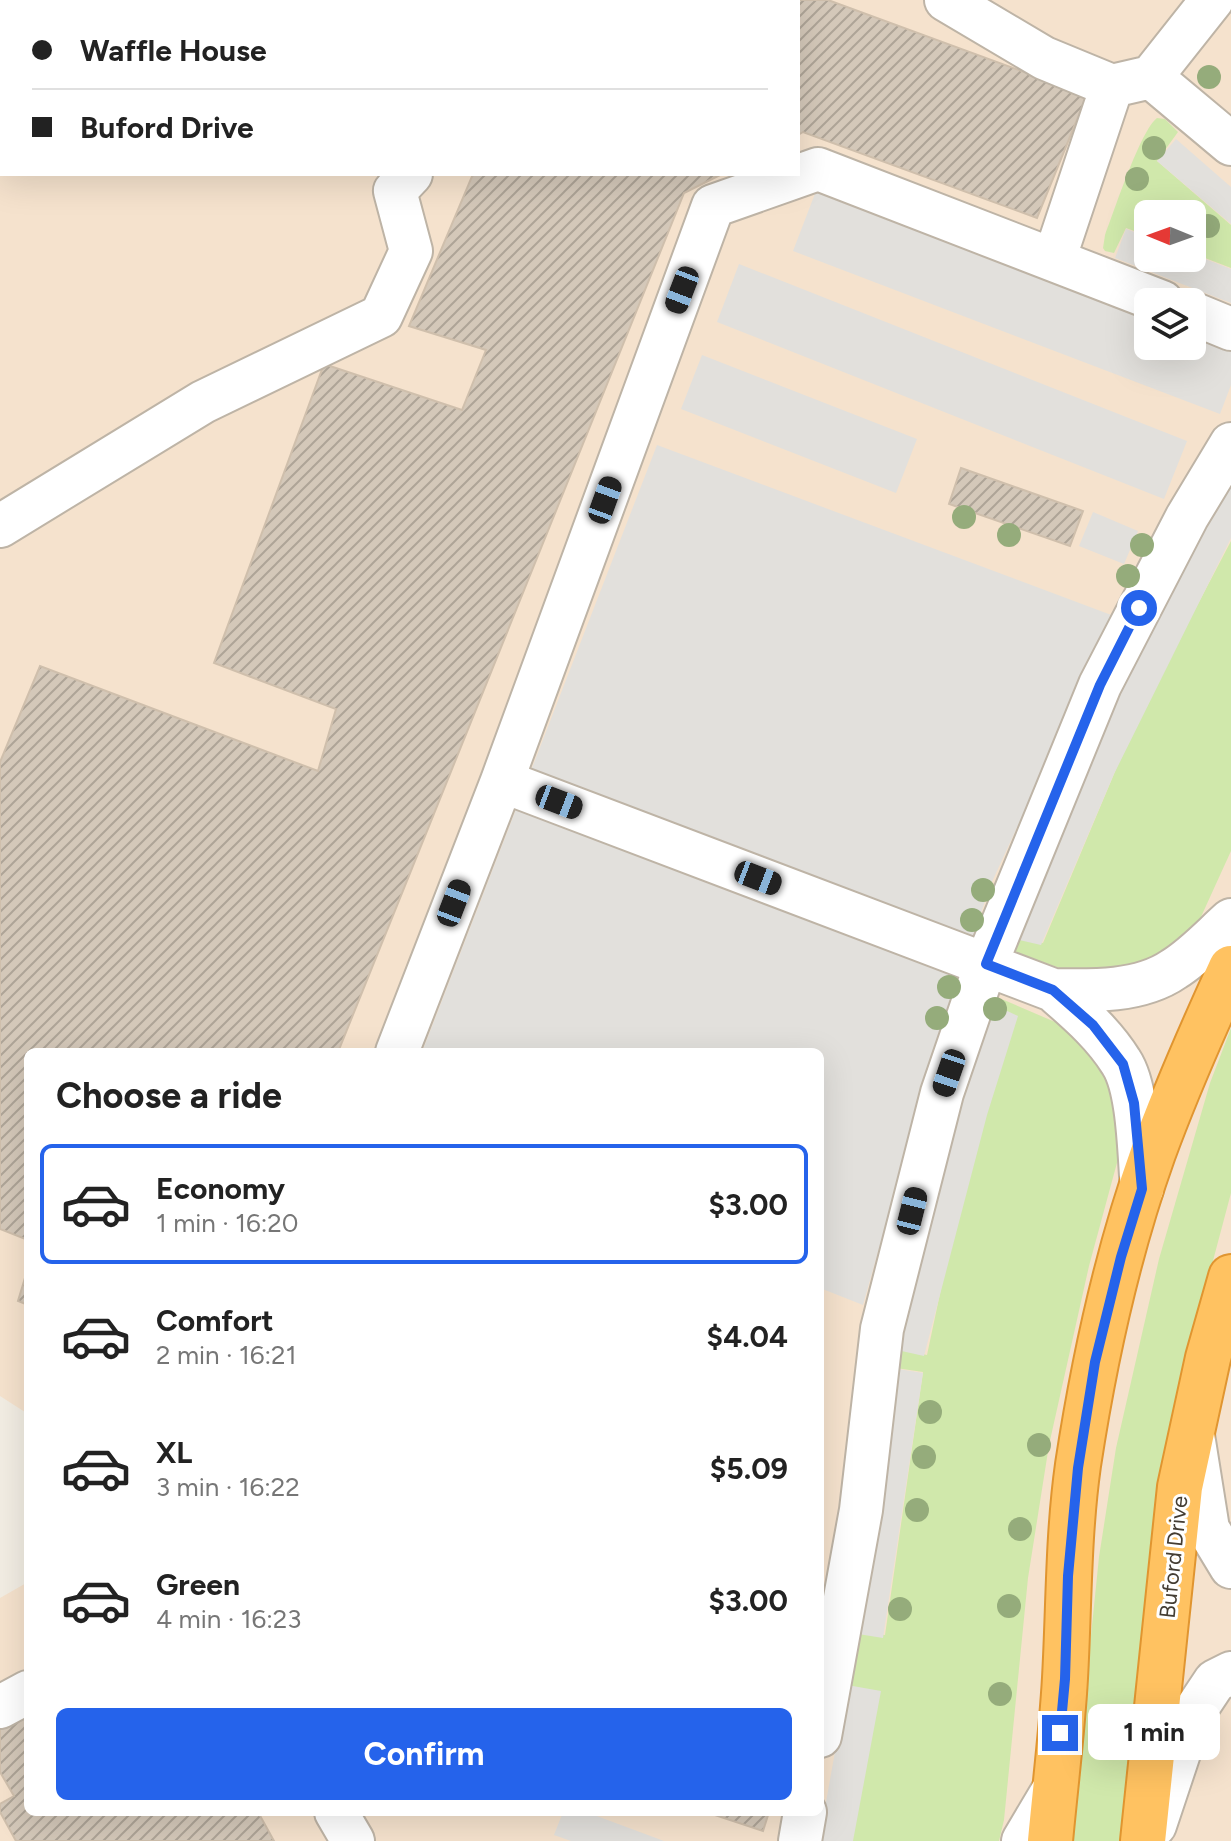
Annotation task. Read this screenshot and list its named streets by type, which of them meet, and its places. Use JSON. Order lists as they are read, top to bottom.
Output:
{
  "streets": {
    "highway": ["Buford Drive"]
  },
  "north": "left",
  "page": {
    "banner": ["Waffle House", "Buford Drive"],
    "heading": "Choose a ride",
    "list": [
      {
        "name": "Economy",
        "note": "1 min · 16:20",
        "value": "$3.00"
      },
      {
        "name": "Comfort",
        "note": "2 min · 16:21",
        "value": "$4.04"
      },
      {
        "name": "XL",
        "note": "3 min · 16:22",
        "value": "$5.09"
      },
      {
        "name": "Green",
        "note": "4 min · 16:23",
        "value": "$3.00"
      }
    ],
    "buttons": "Confirm",
    "bubble": "1 min"
  }
}
